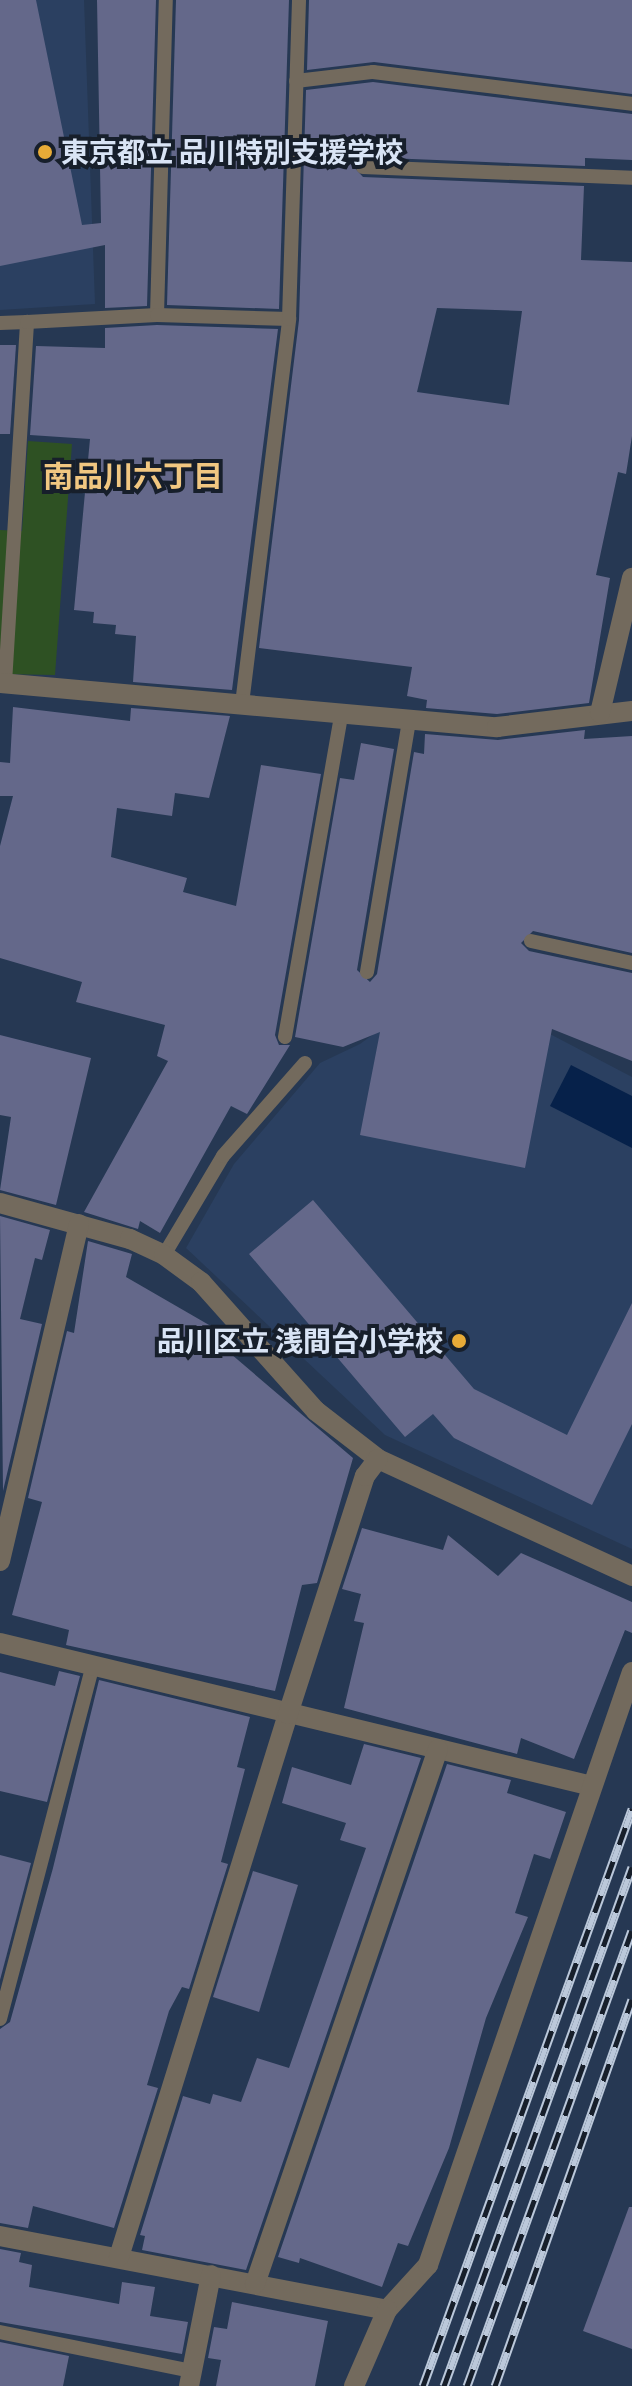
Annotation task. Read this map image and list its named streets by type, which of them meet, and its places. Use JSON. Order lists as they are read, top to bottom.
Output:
{
  "districts": ["南品川六丁目"],
  "places": ["東京都立 品川特別支援学校", "品川区立 浅間台小学校"]
}
